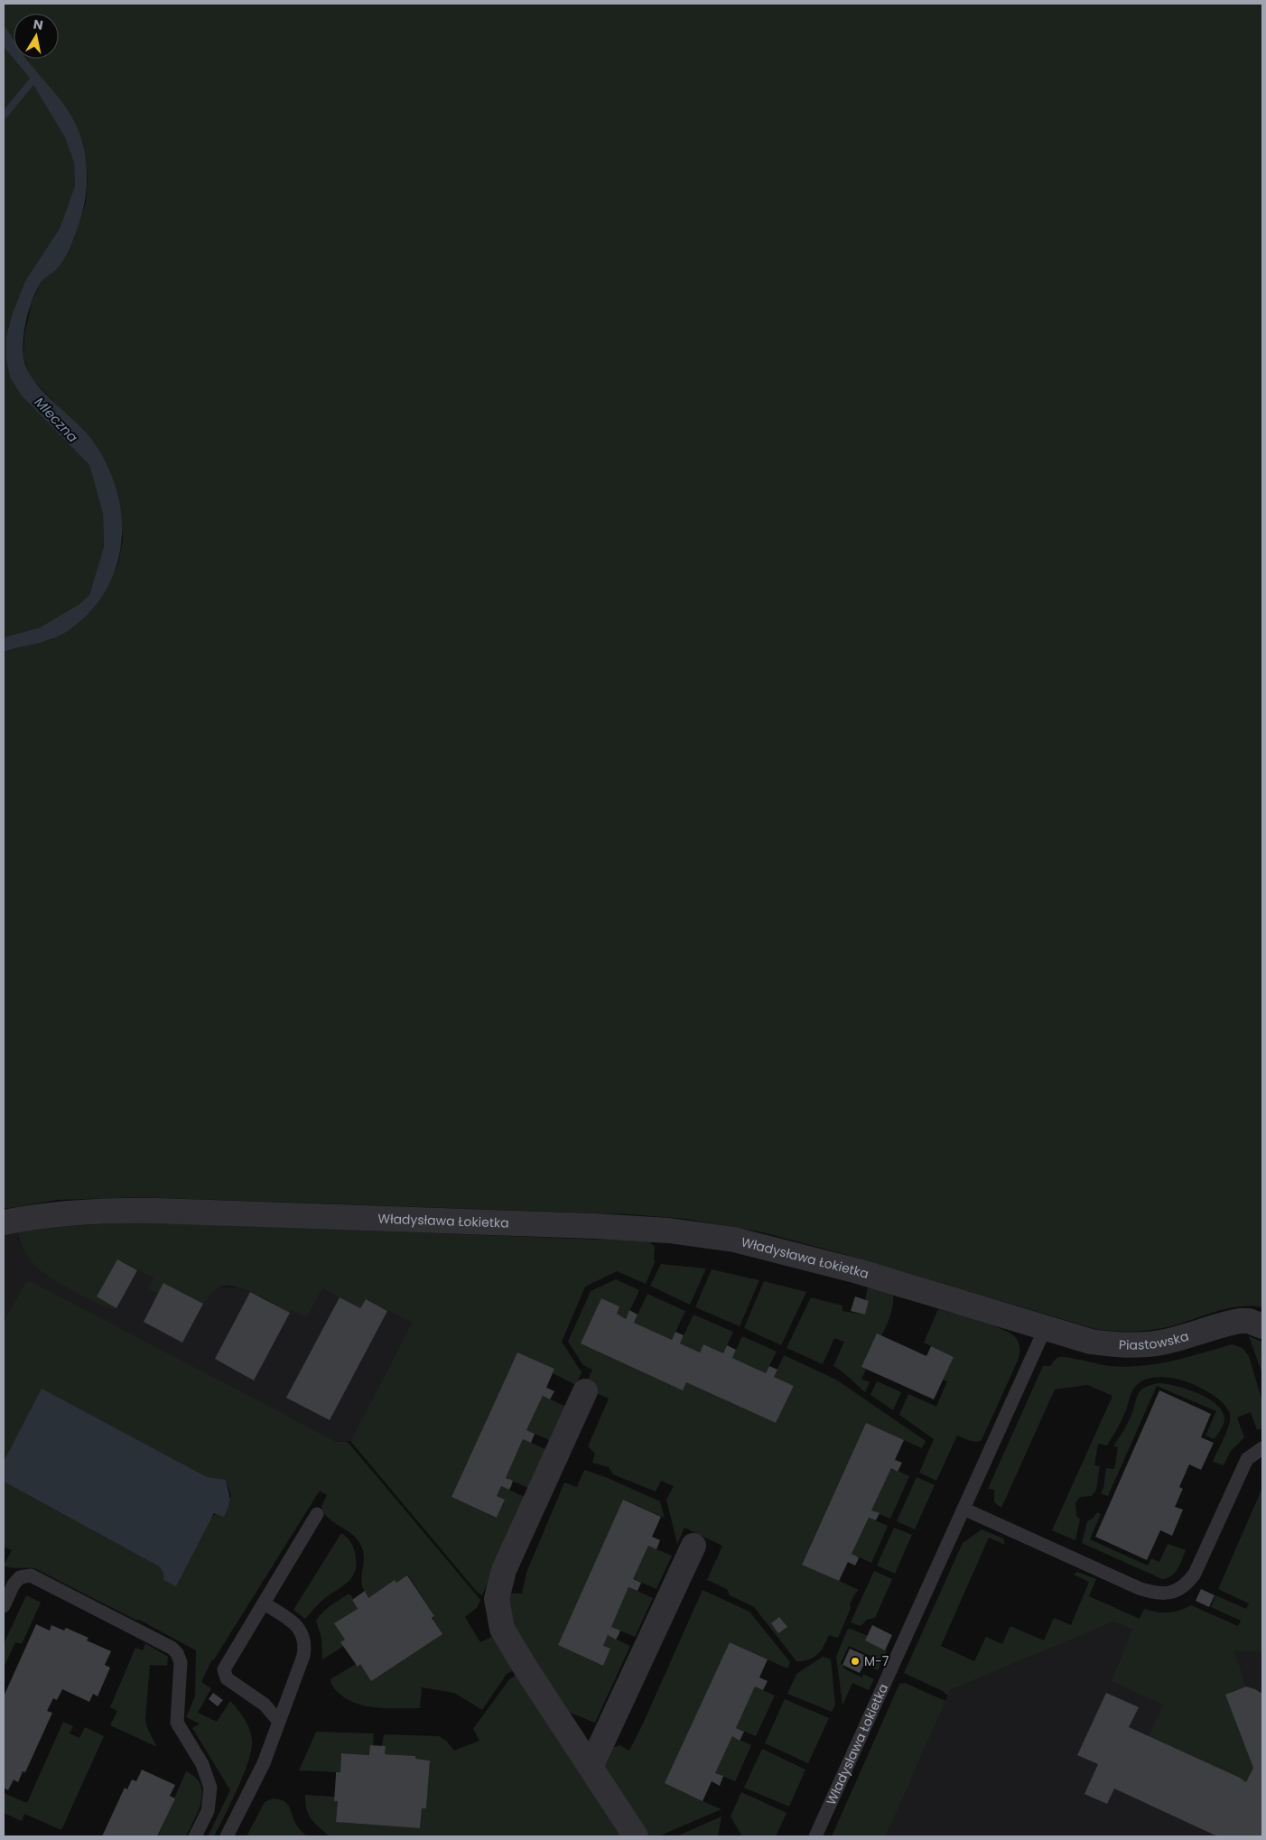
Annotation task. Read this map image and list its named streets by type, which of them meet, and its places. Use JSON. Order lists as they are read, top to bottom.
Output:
{
  "streets": {
    "street": ["Władysława Łokietka", "Piastowska"]
  },
  "crossings": [
    ["Władysława Łokietka", "Piastowska"]
  ],
  "water": ["Mleczna"],
  "places": ["M-7"],
  "north": "top"
}
